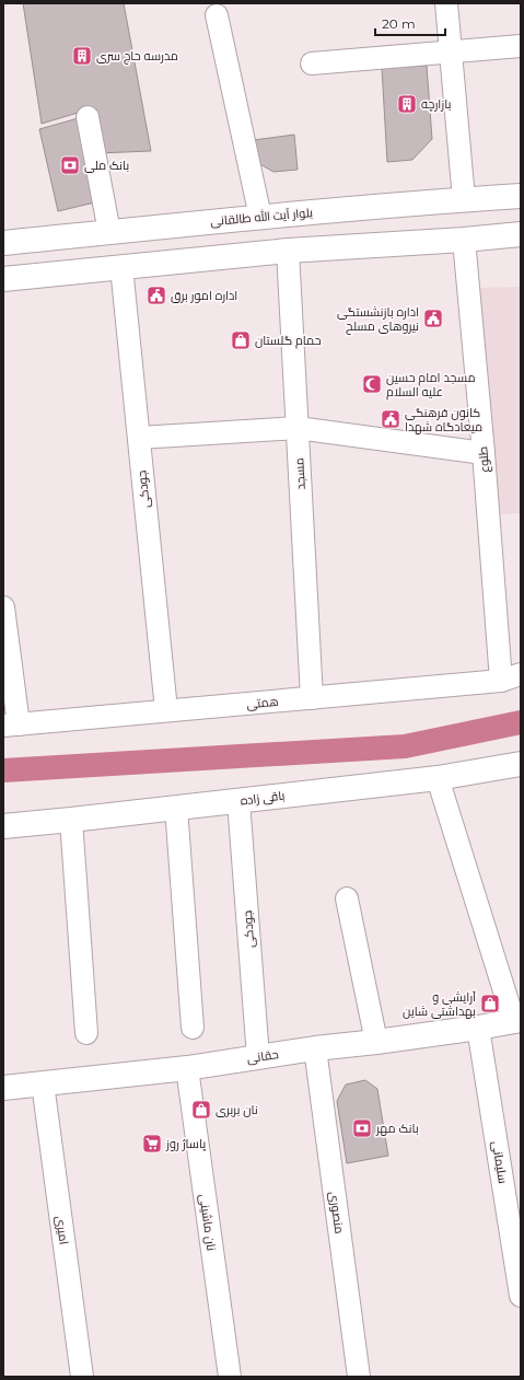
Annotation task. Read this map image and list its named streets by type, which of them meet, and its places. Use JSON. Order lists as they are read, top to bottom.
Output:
{
  "streets": {
    "street": [
      "بلوار آیت الله طالقانی",
      "طلوع",
      "مسجد",
      "جودکی",
      "همتی",
      "باقی زاده",
      "حقانی",
      "سلیمانی",
      "منصوری",
      "نان ماشینی",
      "امیری"
    ]
  },
  "crossings": [
    ["طلوع", "همتی"],
    ["مسجد", "همتی"],
    ["جودکی", "همتی"],
    ["جودکی", "باقی زاده"],
    ["جودکی", "حقانی"],
    ["حقانی", "سلیمانی"],
    ["حقانی", "منصوری"],
    ["حقانی", "نان ماشینی"],
    ["حقانی", "امیری"]
  ],
  "places": {
    "building": ["مدرسه حاج سری", "بازارچه"],
    "bank": ["بانک ملی", "بانک مهر"],
    "public building": ["اداره امور برق", "اداره بازنشستگی نیروهای مسلح", "کانون فرهنگی میعادگاه شهدا"],
    "shop": ["حمام گلستان", "آرایشی و بهداشتی شاین", "نان بربری"],
    "mosque": ["مسجد امام حسین علیه السلام"],
    "supermarket": ["پاساژ روز"]
  },
  "scale_bar": "20 m"
}
